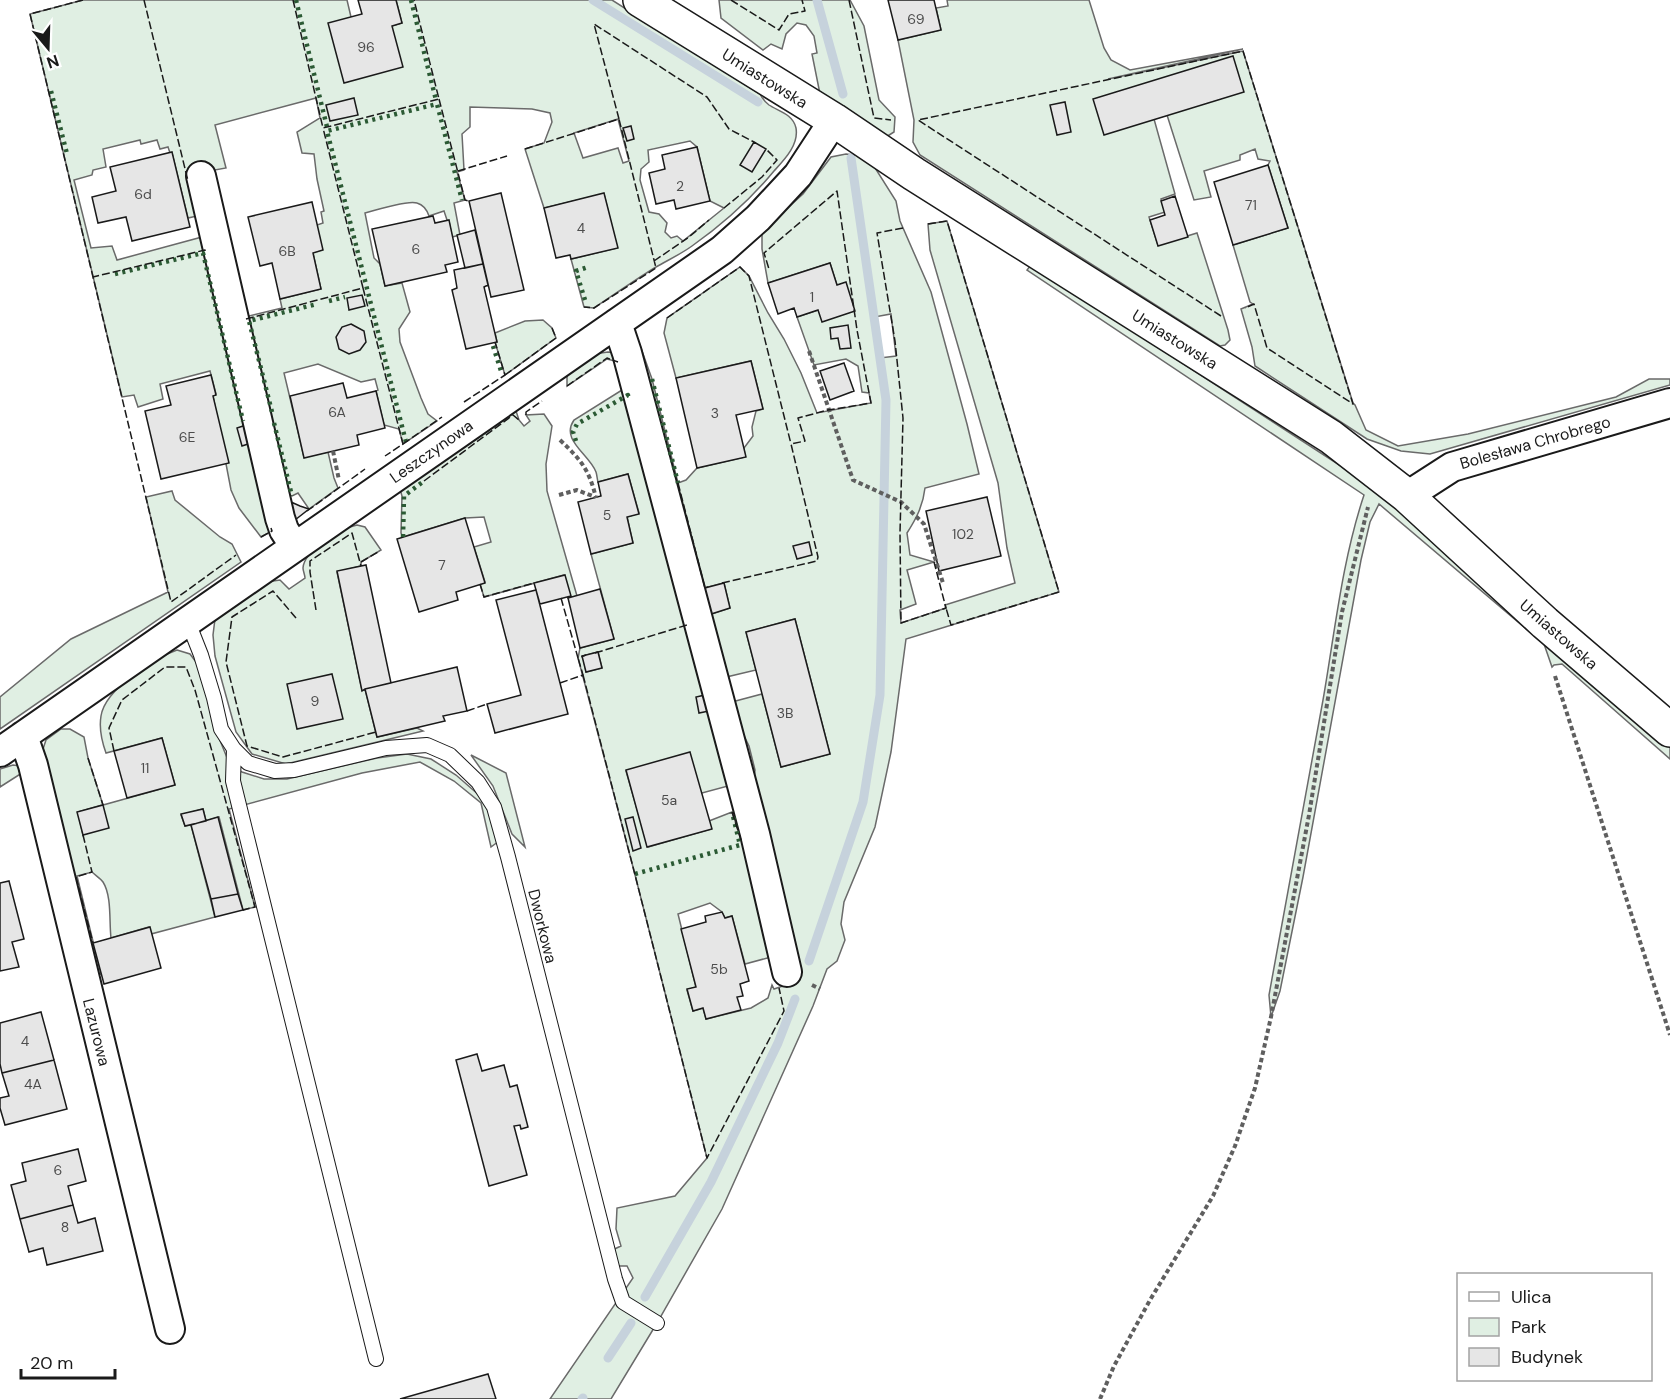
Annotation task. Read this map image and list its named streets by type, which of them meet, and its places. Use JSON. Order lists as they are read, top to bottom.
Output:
{
  "streets": {
    "main road": ["Umiastowska"],
    "street": ["Bolesława Chrobrego", "Leszczynowa", "Lazurowa"],
    "lane": ["Dworkowa"]
  },
  "crossings": [
    ["Umiastowska", "Bolesława Chrobrego"],
    ["Umiastowska", "Leszczynowa"],
    ["Leszczynowa", "Dworkowa"],
    ["Leszczynowa", "Lazurowa"]
  ],
  "house_numbers": [
    "69",
    "96",
    "2",
    "6d",
    "71",
    "4",
    "6",
    "6B",
    "1",
    "6A",
    "3",
    "6E",
    "5",
    "102",
    "7",
    "9",
    "3B",
    "11",
    "5a",
    "5b",
    "4",
    "4A",
    "6",
    "8"
  ],
  "legend": ["Ulica", "Park", "Budynek"],
  "scale_bar": "20 m",
  "north": "bottom"
}
